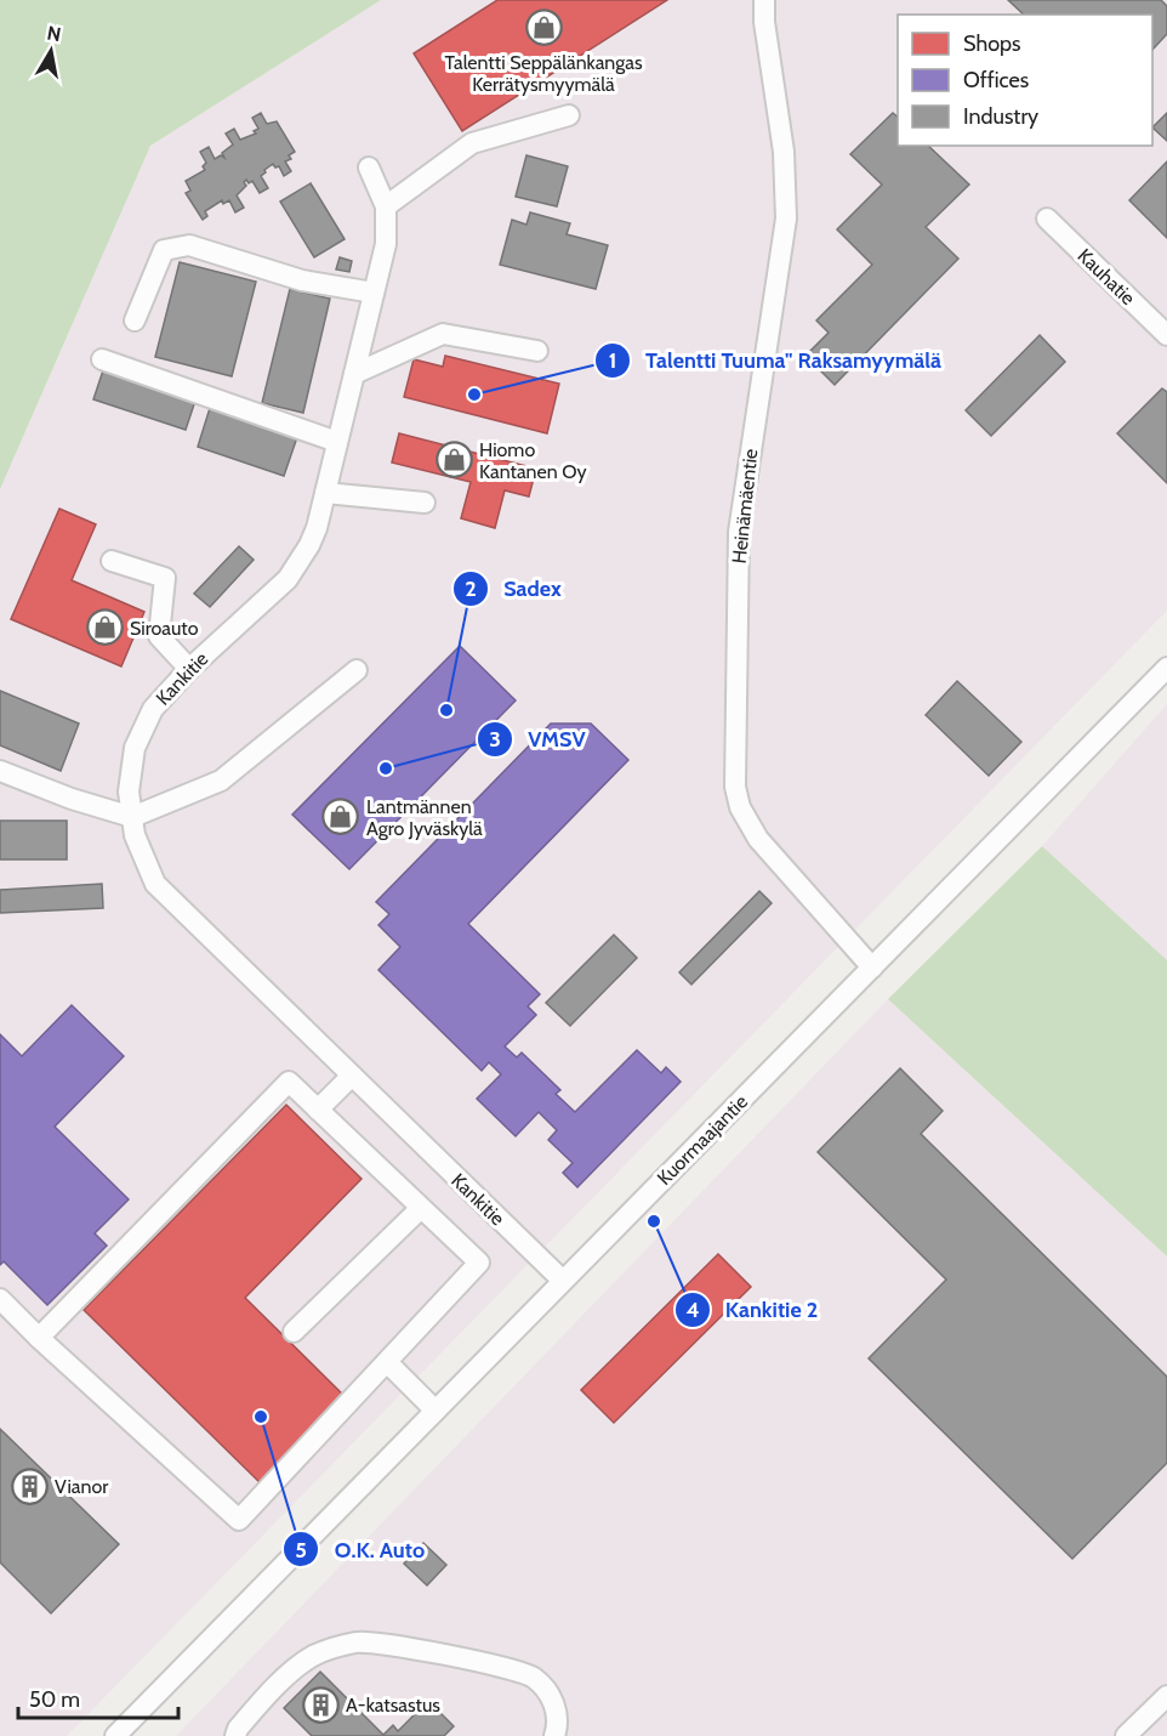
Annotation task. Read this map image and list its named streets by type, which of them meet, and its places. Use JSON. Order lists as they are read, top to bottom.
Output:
{
  "streets": {
    "street": [
      "Kauhatie",
      "Heinämäentie",
      "Kankitie",
      "Kuormaajantie"
    ]
  },
  "crossings": [
    ["Heinämäentie", "Kuormaajantie"],
    ["Kankitie", "Kuormaajantie"]
  ],
  "places": {
    "shop": [
      "Talentti Seppälänkangas Kerrätysmyymälä",
      "Hiomo Kantanen Oy",
      "Siroauto",
      "Lantmännen Agro Jyväskylä"
    ],
    "other": [
      "Talentti Tuuma\" Raksamyymälä",
      "Sadex",
      "VMSV",
      "Kankitie 2",
      "O.K. Auto"
    ],
    "building": ["Vianor", "A-katsastus"]
  },
  "legend": ["Shops", "Offices", "Industry"],
  "scale_bar": "50 m",
  "north": "top"
}
